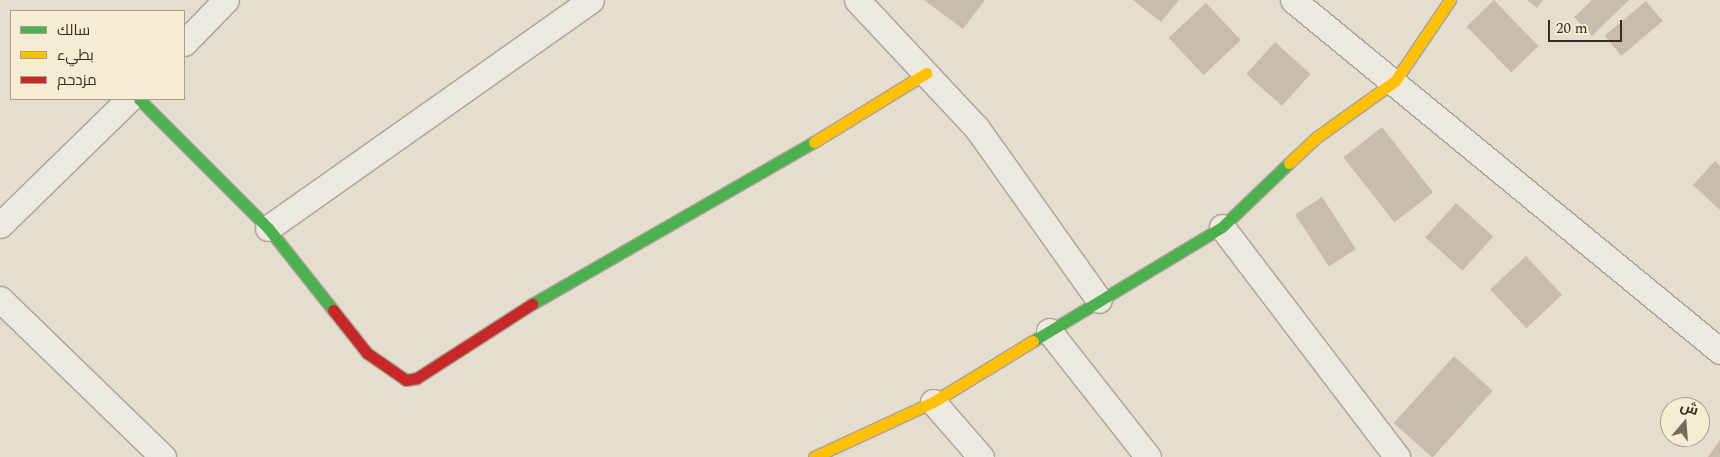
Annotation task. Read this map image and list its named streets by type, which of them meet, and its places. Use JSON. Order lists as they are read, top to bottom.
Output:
{
  "legend": ["سالك", "بطيء", "مزدحم"],
  "scale_bar": "20 m",
  "north": "top"
}
